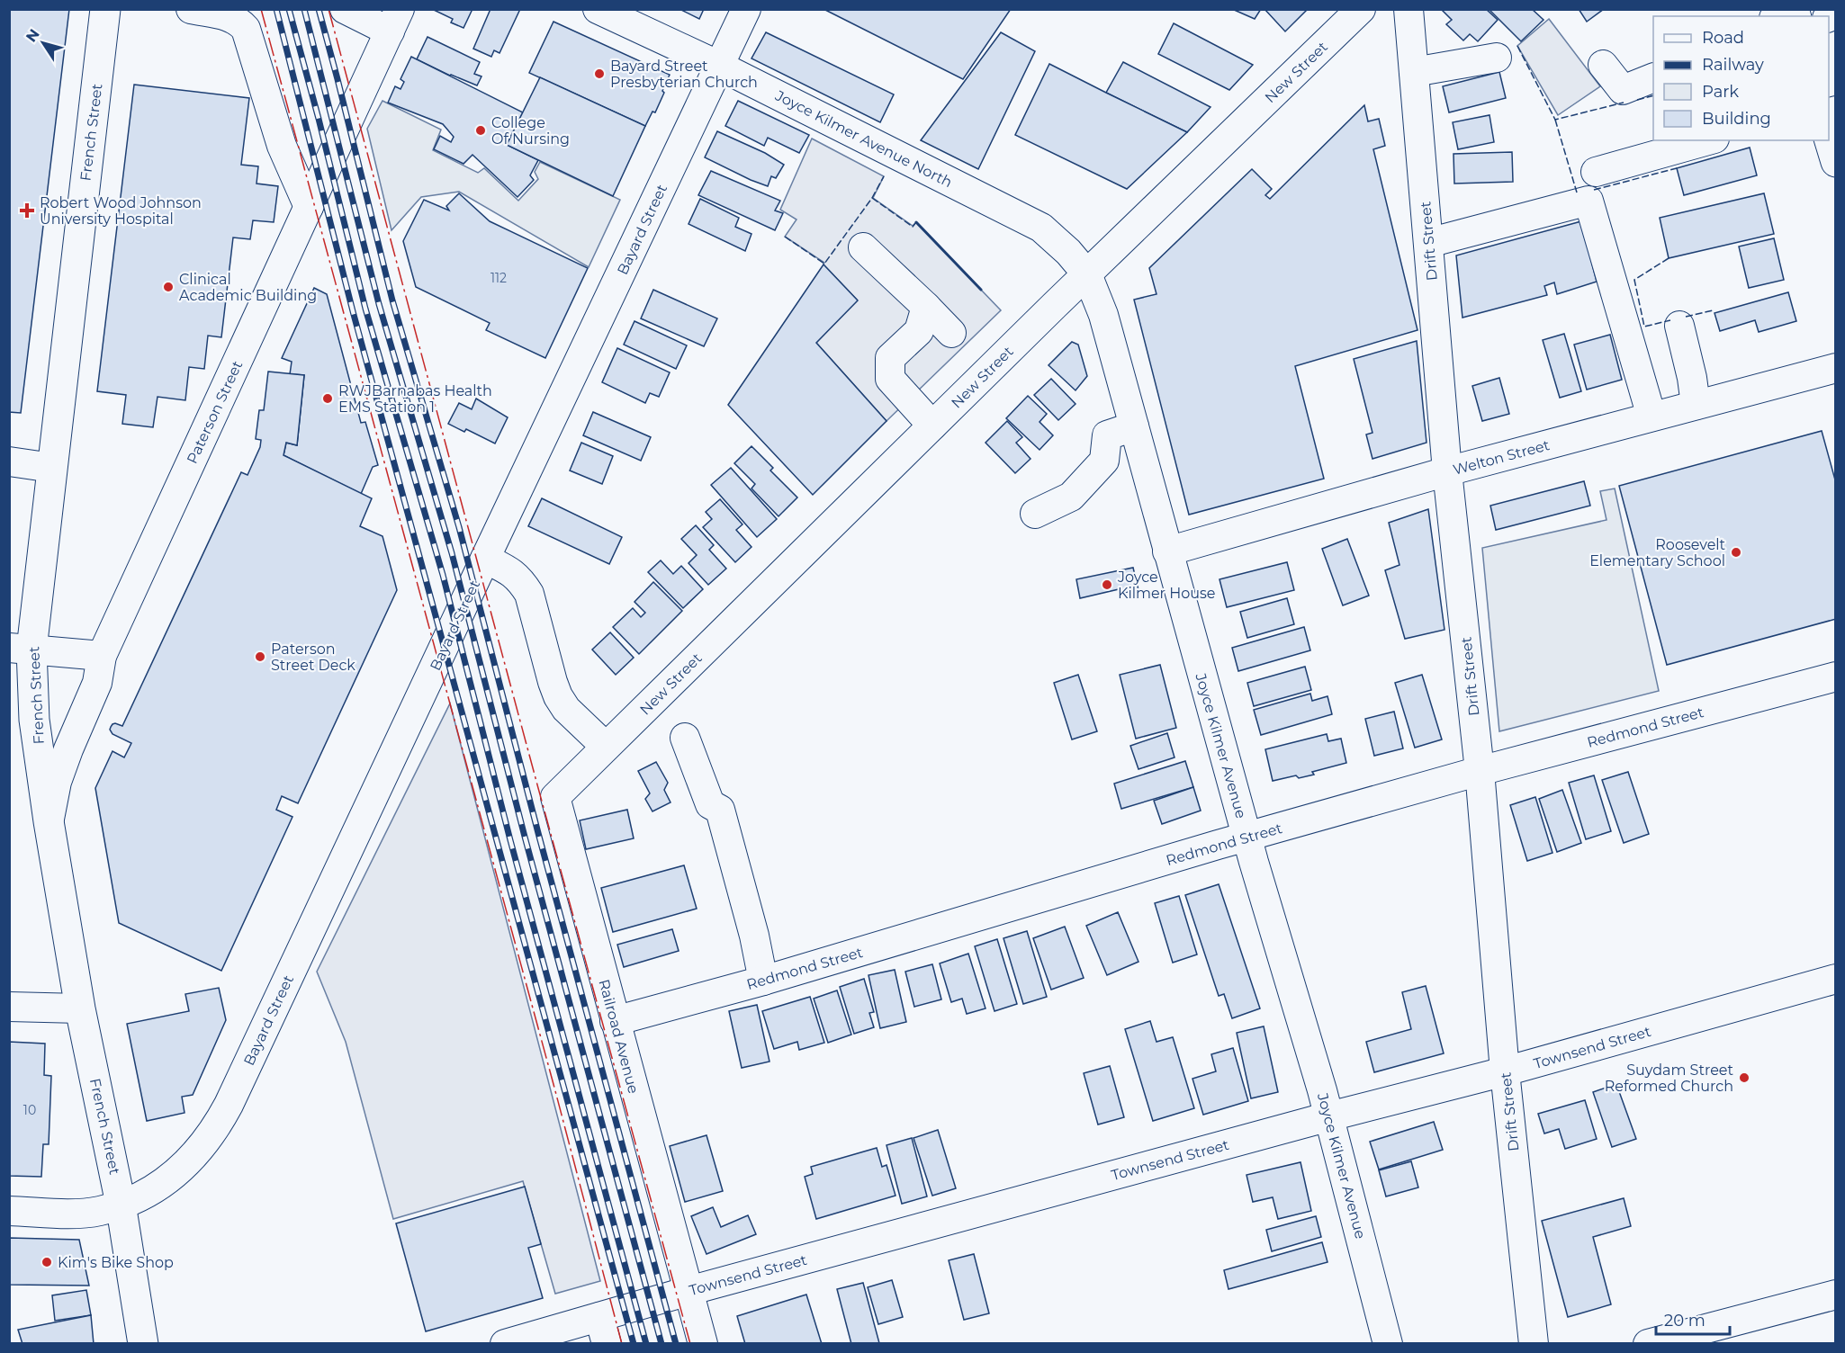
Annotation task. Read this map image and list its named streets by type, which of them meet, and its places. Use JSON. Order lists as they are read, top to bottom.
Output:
{
  "streets": {
    "main road": ["French Street"],
    "street": [
      "New Street",
      "Joyce Kilmer Avenue North",
      "Bayard Street",
      "Drift Street",
      "Paterson Street",
      "Welton Street",
      "Redmond Street",
      "Joyce Kilmer Avenue",
      "Railroad Avenue",
      "Townsend Street"
    ]
  },
  "crossings": [
    ["New Street", "Joyce Kilmer Avenue North"],
    ["New Street", "Joyce Kilmer Avenue"],
    ["New Street", "Railroad Avenue"],
    ["French Street", "Bayard Street"],
    ["French Street", "Paterson Street"],
    ["Joyce Kilmer Avenue North", "Bayard Street"],
    ["Joyce Kilmer Avenue North", "Joyce Kilmer Avenue"],
    ["Drift Street", "Welton Street"],
    ["Drift Street", "Redmond Street"],
    ["Drift Street", "Townsend Street"],
    ["Welton Street", "Joyce Kilmer Avenue"],
    ["Redmond Street", "Joyce Kilmer Avenue"],
    ["Redmond Street", "Railroad Avenue"],
    ["Joyce Kilmer Avenue", "Townsend Street"],
    ["Railroad Avenue", "Townsend Street"]
  ],
  "places": {
    "other": [
      "Bayard Street Presbyterian Church",
      "College Of Nursing",
      "Clinical Academic Building",
      "RWJBarnabas Health EMS Station 1",
      "Roosevelt Elementary School",
      "Joyce Kilmer House",
      "Paterson Street Deck",
      "Suydam Street Reformed Church",
      "Kim's Bike Shop"
    ],
    "health": ["Robert Wood Johnson University Hospital"]
  },
  "house_numbers": ["112", "10"],
  "legend": [
    "Road",
    "Railway",
    "Park",
    "Building"
  ],
  "scale_bar": "20 m",
  "north": "top left"
}
